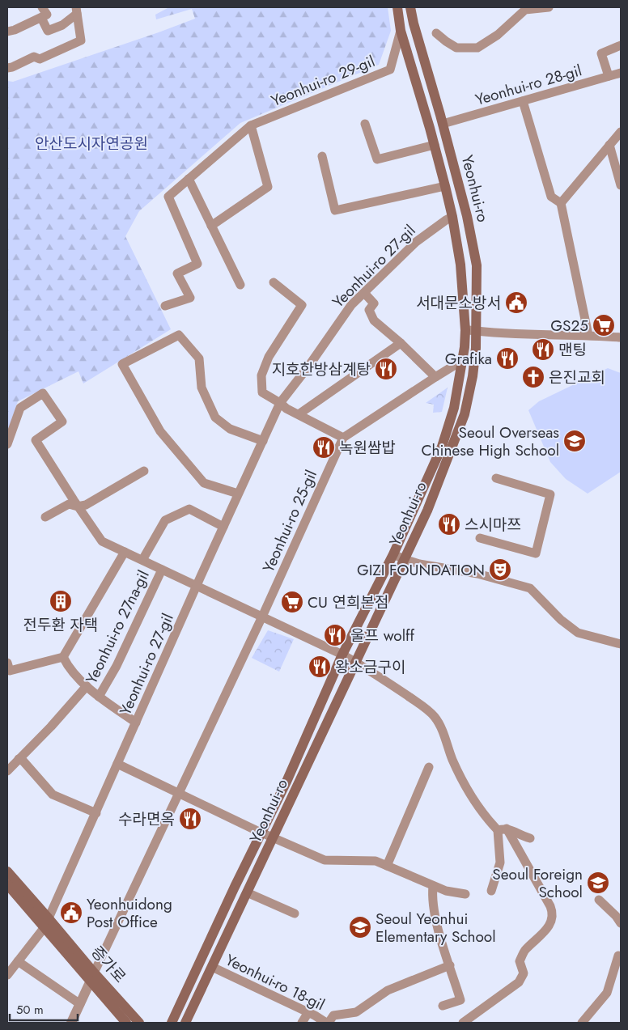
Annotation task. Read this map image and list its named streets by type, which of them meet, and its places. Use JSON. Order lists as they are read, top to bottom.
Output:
{
  "streets": {
    "main road": ["Yeonhui-ro", "증가로"],
    "street": [
      "Yeonhui-ro 29-gil",
      "Yeonhui-ro 28-gil",
      "Yeonhui-ro 27-gil",
      "Yeonhui-ro 25-gil",
      "Yeonhui-ro 27na-gil",
      "Yeonhui-ro 18-gil"
    ]
  },
  "crossings": [
    ["Yeonhui-ro 29-gil", "Yeonhui-ro"],
    ["Yeonhui-ro 28-gil", "Yeonhui-ro"],
    ["Yeonhui-ro", "Yeonhui-ro 27-gil"],
    ["Yeonhui-ro", "Yeonhui-ro 25-gil"],
    ["Yeonhui-ro", "Yeonhui-ro 18-gil"],
    ["Yeonhui-ro 27-gil", "Yeonhui-ro 27na-gil"],
    ["Yeonhui-ro 25-gil", "증가로"]
  ],
  "parks": ["안산도시자연공원"],
  "places": {
    "public building": ["서대문소방서", "Yeonhuidong Post Office"],
    "supermarket": ["GS25", "CU 연희본점"],
    "restaurant": [
      "맨팅",
      "Grafika",
      "지호한방삼계탕",
      "녹원쌈밥",
      "스시마쯔",
      "울프 wolff",
      "왕소금구이",
      "수라면옥"
    ],
    "church": ["은진교회"],
    "school or university": ["Seoul Overseas Chinese High School", "Seoul Foreign School", "Seoul Yeonhui Elementary School"],
    "theatre": ["GIZI FOUNDATION"],
    "building": ["전두환 자택"]
  },
  "scale_bar": "50 m"
}
